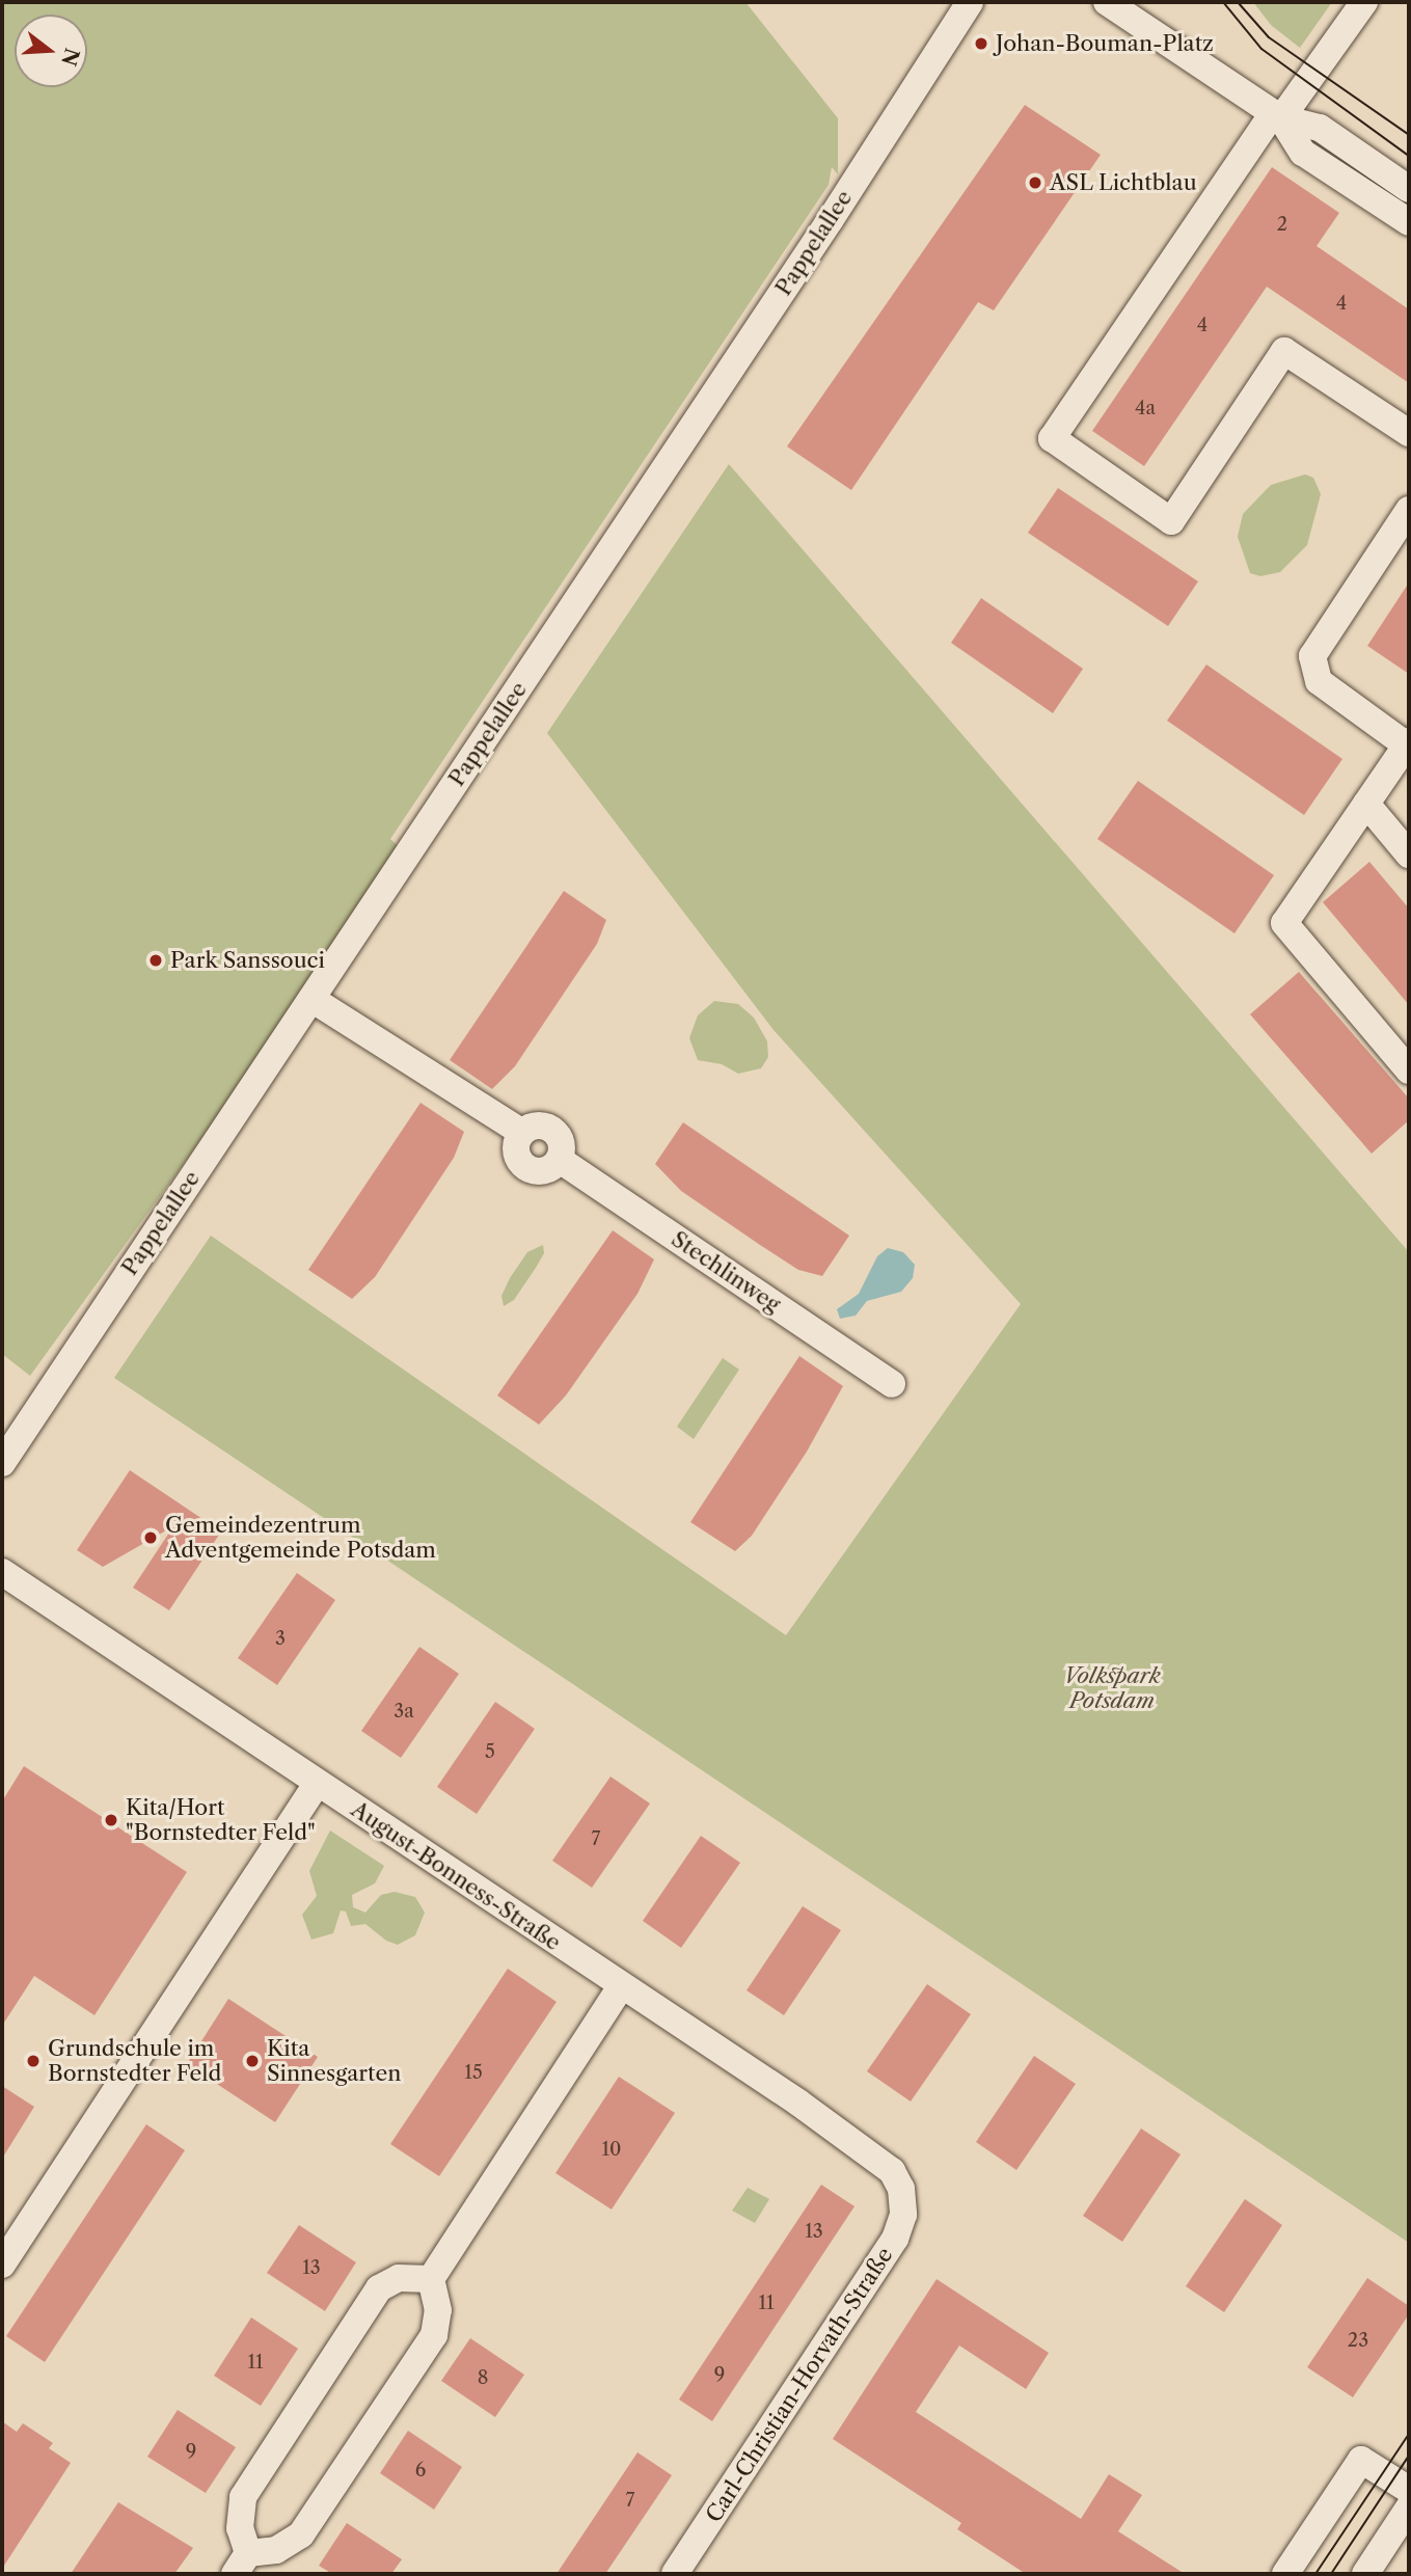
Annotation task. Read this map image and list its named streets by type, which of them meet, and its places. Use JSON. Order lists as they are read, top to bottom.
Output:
{
  "streets": {
    "street": [
      "Pappelallee",
      "Stechlinweg",
      "August-Bonness-Straße",
      "Carl-Christian-Horvath-Straße"
    ]
  },
  "crossings": [
    ["Pappelallee", "Stechlinweg"],
    ["August-Bonness-Straße", "Carl-Christian-Horvath-Straße"]
  ],
  "parks": ["Volkspark Potsdam"],
  "places": [
    "Johan-Bouman-Platz",
    "ASL Lichtblau",
    "Park Sanssouci",
    "Gemeindezentrum Adventgemeinde Potsdam",
    "Kita/Hort \"Bornstedter Feld\"",
    "Grundschule im Bornstedter Feld",
    "Kita Sinnesgarten"
  ],
  "house_numbers": [
    "2",
    "4",
    "4",
    "4a",
    "3",
    "3a",
    "5",
    "7",
    "15",
    "10",
    "13",
    "13",
    "11",
    "23",
    "11",
    "9",
    "8",
    "9",
    "6",
    "7"
  ],
  "north": "right"
}
